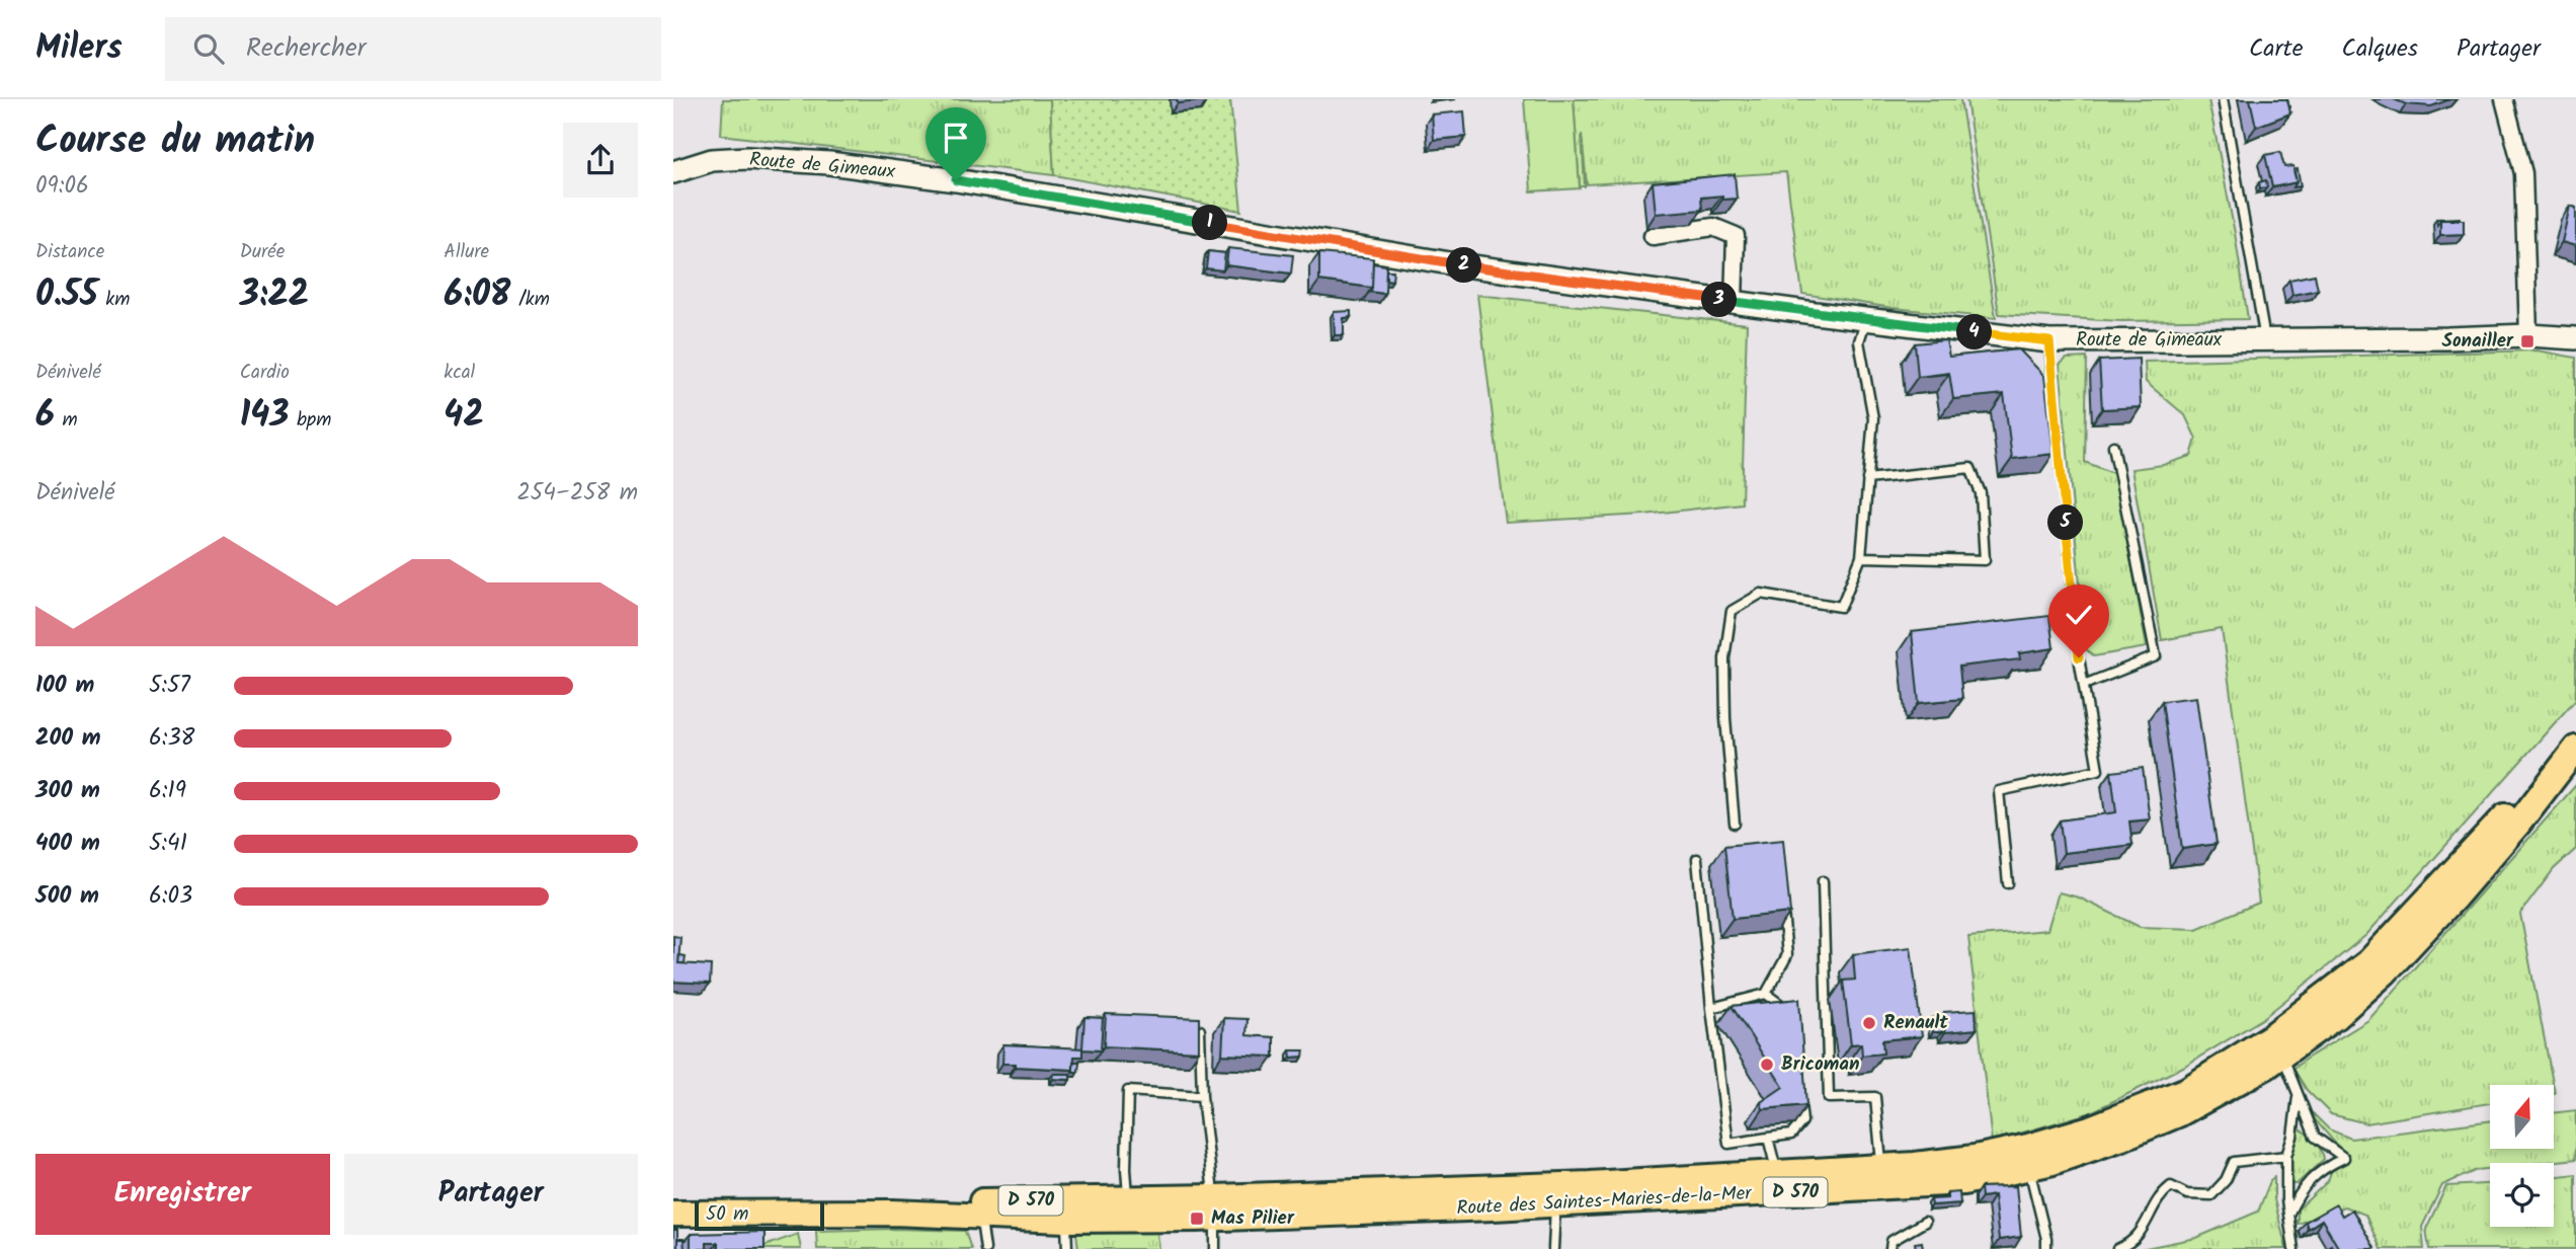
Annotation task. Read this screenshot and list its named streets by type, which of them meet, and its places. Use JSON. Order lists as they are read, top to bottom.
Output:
{
  "streets": {
    "main road": ["D 570", "Route des Saintes-Maries-de-la-Mer"],
    "street": ["Route de Gimeaux"]
  },
  "places": {
    "transit": ["Sonailler", "Mas Pilier"],
    "other": ["Renault", "Bricoman"]
  },
  "scale_bar": "50 m",
  "north": "top",
  "page": {
    "header": "Milers",
    "search": "Rechercher",
    "nav": ["Carte", "Calques", "Partager"],
    "heading": ["Course du matin", "09:06"],
    "pins": [
      "1",
      "2",
      "3",
      "4",
      "5"
    ],
    "stats": [
      ["Distance", "0.55 km"],
      ["Durée", "3:22"],
      ["Allure", "6:08 /km"],
      ["Dénivelé", "6 m"],
      ["Cardio", "143 bpm"],
      ["kcal", "42"]
    ],
    "chart": ["Dénivelé", "254–258 m"],
    "list": [
      {
        "name": "100 m",
        "note": "5:57"
      },
      {
        "name": "200 m",
        "note": "6:38"
      },
      {
        "name": "300 m",
        "note": "6:19"
      },
      {
        "name": "400 m",
        "note": "5:41"
      },
      {
        "name": "500 m",
        "note": "6:03"
      }
    ],
    "buttons": ["Enregistrer", "Partager"],
    "scale": "50 m"
  }
}
